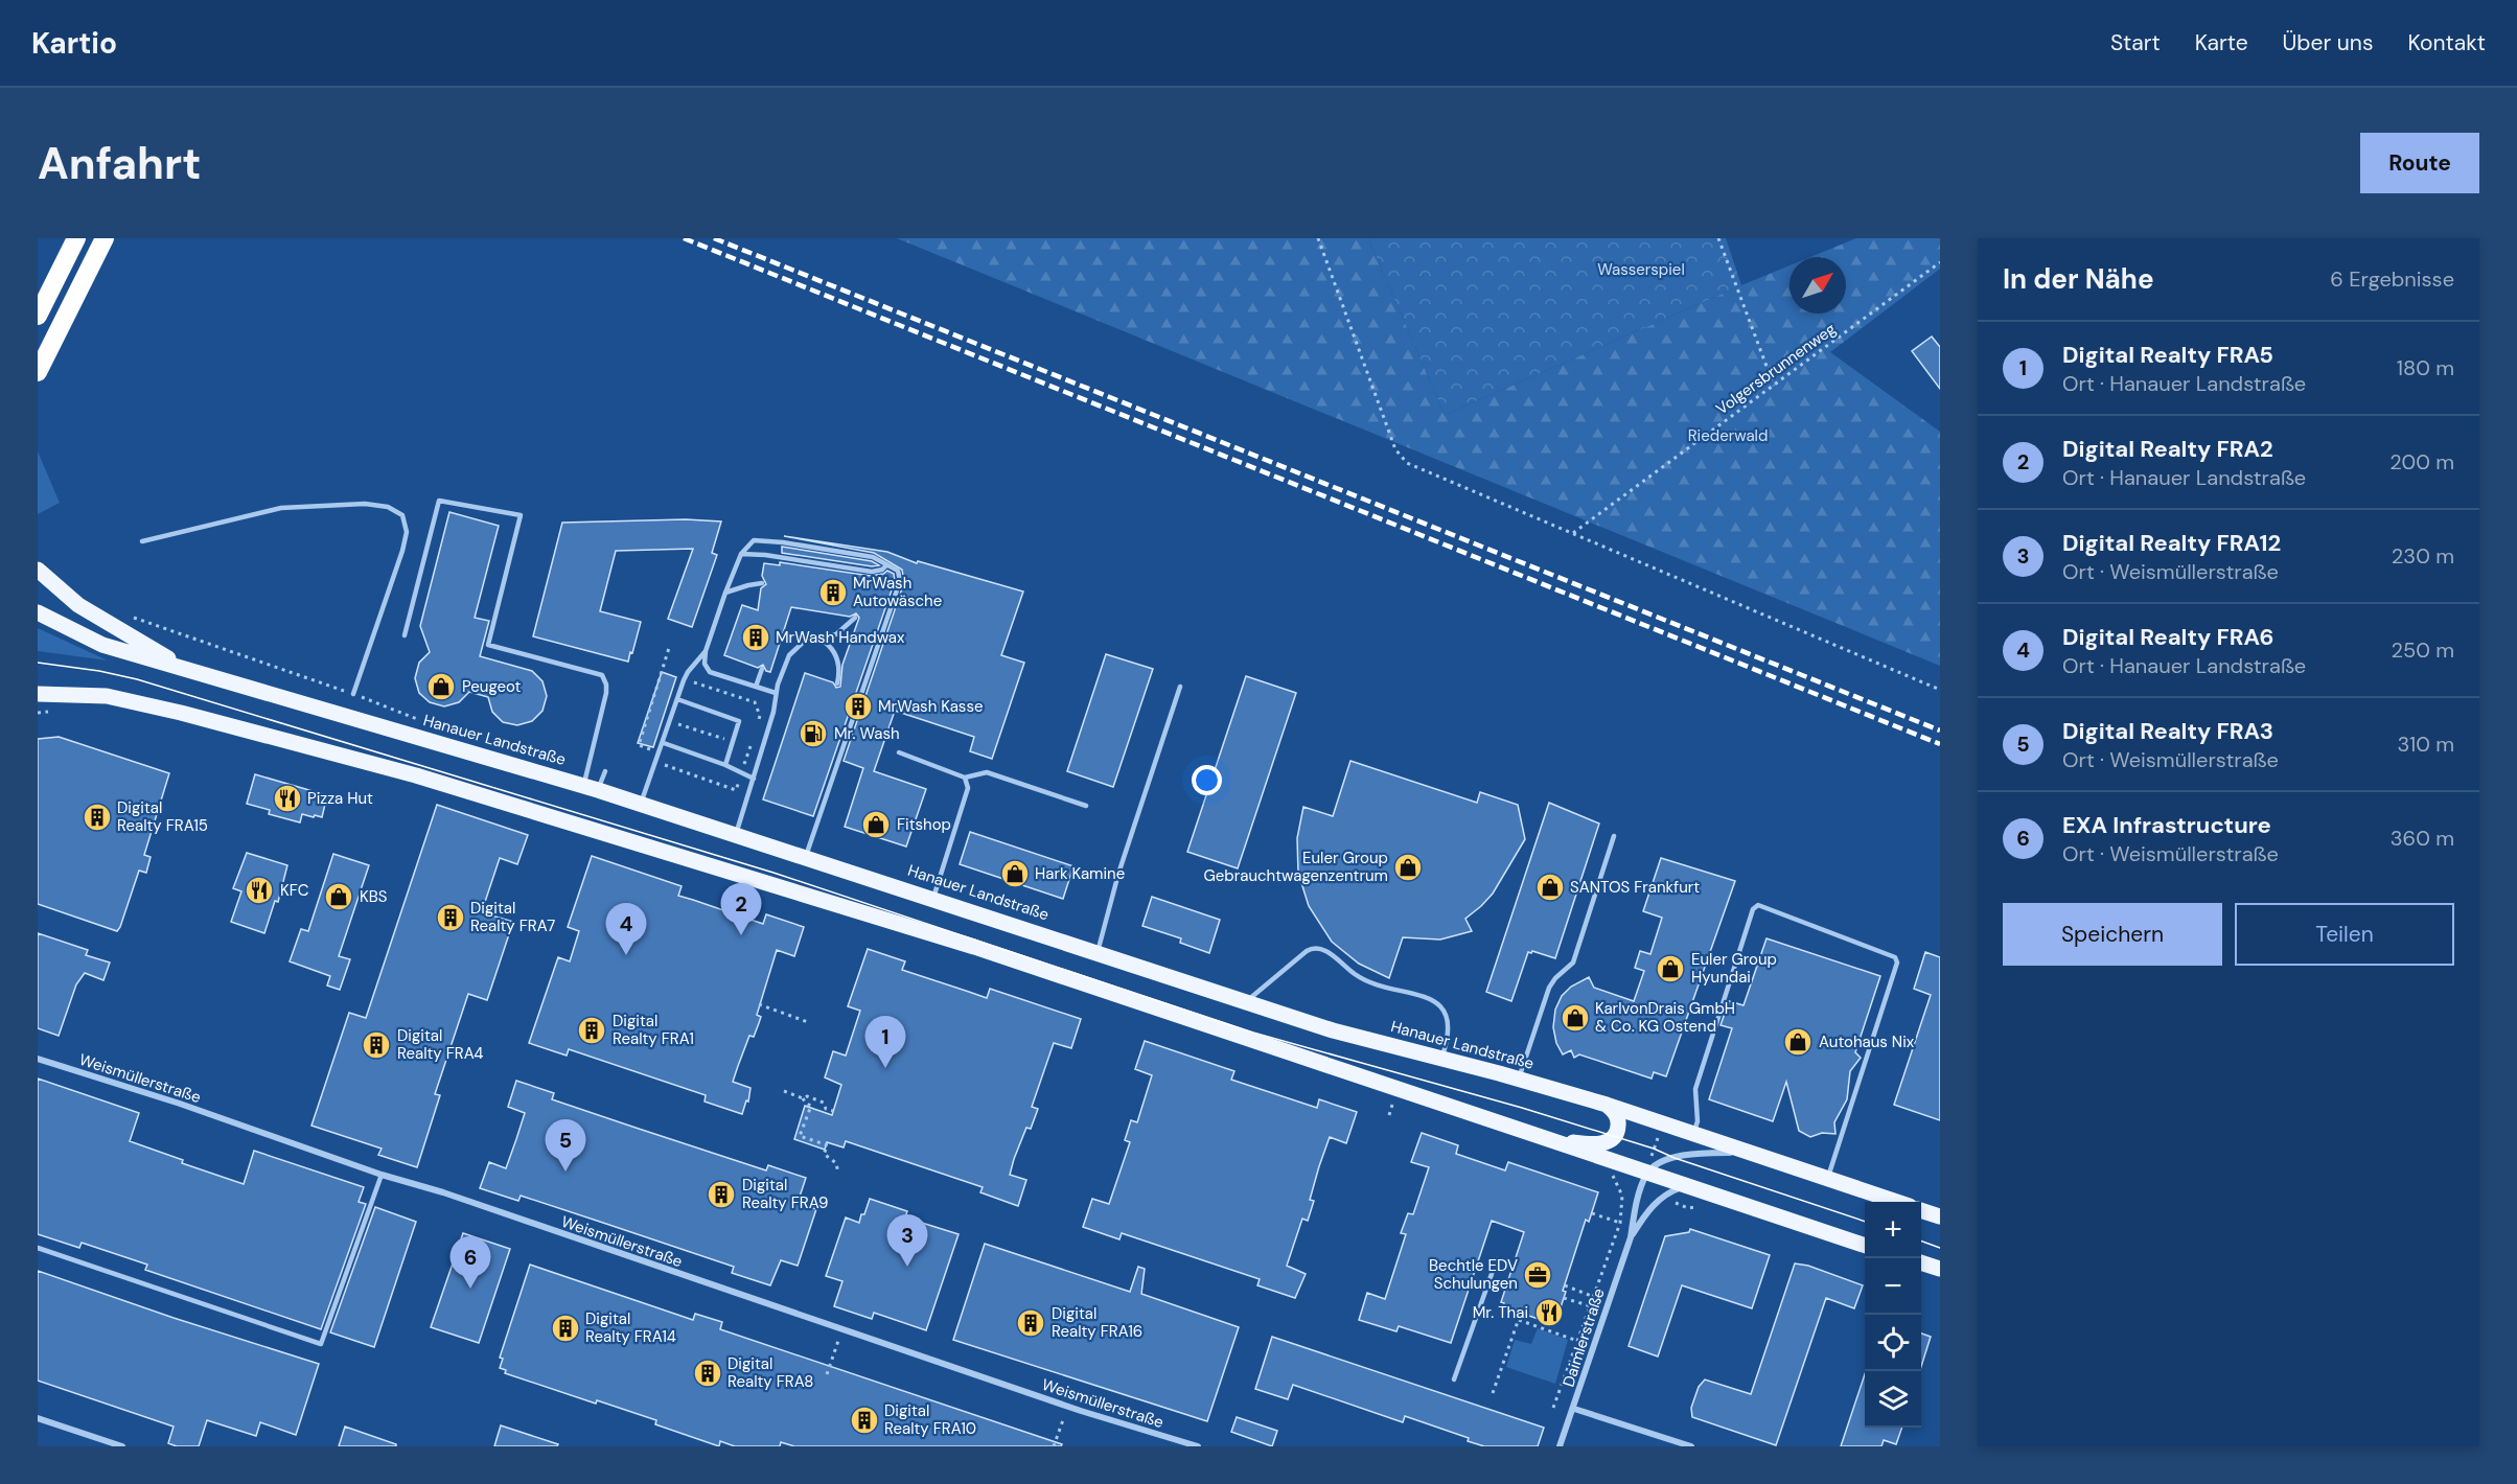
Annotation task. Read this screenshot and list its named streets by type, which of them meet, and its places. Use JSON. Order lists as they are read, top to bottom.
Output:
{
  "streets": {
    "main road": ["Hanauer Landstraße"],
    "street": ["Weismüllerstraße", "Daimlerstraße"],
    "path": ["Volgersbrunnenweg"]
  },
  "parks": ["Wasserspiel", "Riederwald"],
  "places": {
    "building": [
      "MrWash Autowäsche",
      "MrWash Handwax",
      "MrWash Kasse",
      "Digital Realty FRA15",
      "Digital Realty FRA7",
      "Digital Realty FRA1",
      "Digital Realty FRA4",
      "Digital Realty FRA9",
      "Digital Realty FRA16",
      "Digital Realty FRA14",
      "Digital Realty FRA8",
      "Digital Realty FRA10"
    ],
    "shop": [
      "Peugeot",
      "Fitshop",
      "Euler Group Gebrauchtwagenzentrum",
      "Hark Kamine",
      "SANTOS Frankfurt",
      "KBS",
      "Euler Group Hyundai",
      "KarlvonDrais GmbH & Co. KG Ostend",
      "Autohaus Nix"
    ],
    "fuel station": ["Mr. Wash"],
    "restaurant": ["Pizza Hut", "KFC", "Mr. Thai"],
    "office": ["Bechtle EDV Schulungen"]
  },
  "north": "top right",
  "page": {
    "header": "Kartio",
    "nav": [
      "Start",
      "Karte",
      "Über uns",
      "Kontakt"
    ],
    "buttons": [
      "Route",
      ["Speichern", "Teilen"]
    ],
    "title": "Anfahrt",
    "heading": ["In der Nähe", "6 Ergebnisse"],
    "list": [
      {
        "mark": "1",
        "name": "Digital Realty FRA5",
        "note": "Ort · Hanauer Landstraße",
        "value": "180 m"
      },
      {
        "mark": "2",
        "name": "Digital Realty FRA2",
        "note": "Ort · Hanauer Landstraße",
        "value": "200 m"
      },
      {
        "mark": "3",
        "name": "Digital Realty FRA12",
        "note": "Ort · Weismüllerstraße",
        "value": "230 m"
      },
      {
        "mark": "4",
        "name": "Digital Realty FRA6",
        "note": "Ort · Hanauer Landstraße",
        "value": "250 m"
      },
      {
        "mark": "5",
        "name": "Digital Realty FRA3",
        "note": "Ort · Weismüllerstraße",
        "value": "310 m"
      },
      {
        "mark": "6",
        "name": "EXA Infrastructure",
        "note": "Ort · Weismüllerstraße",
        "value": "360 m"
      }
    ],
    "pins": [
      "2",
      "4",
      "1",
      "5",
      "3",
      "6"
    ],
    "map_buttons": ["+", "−"]
  }
}
